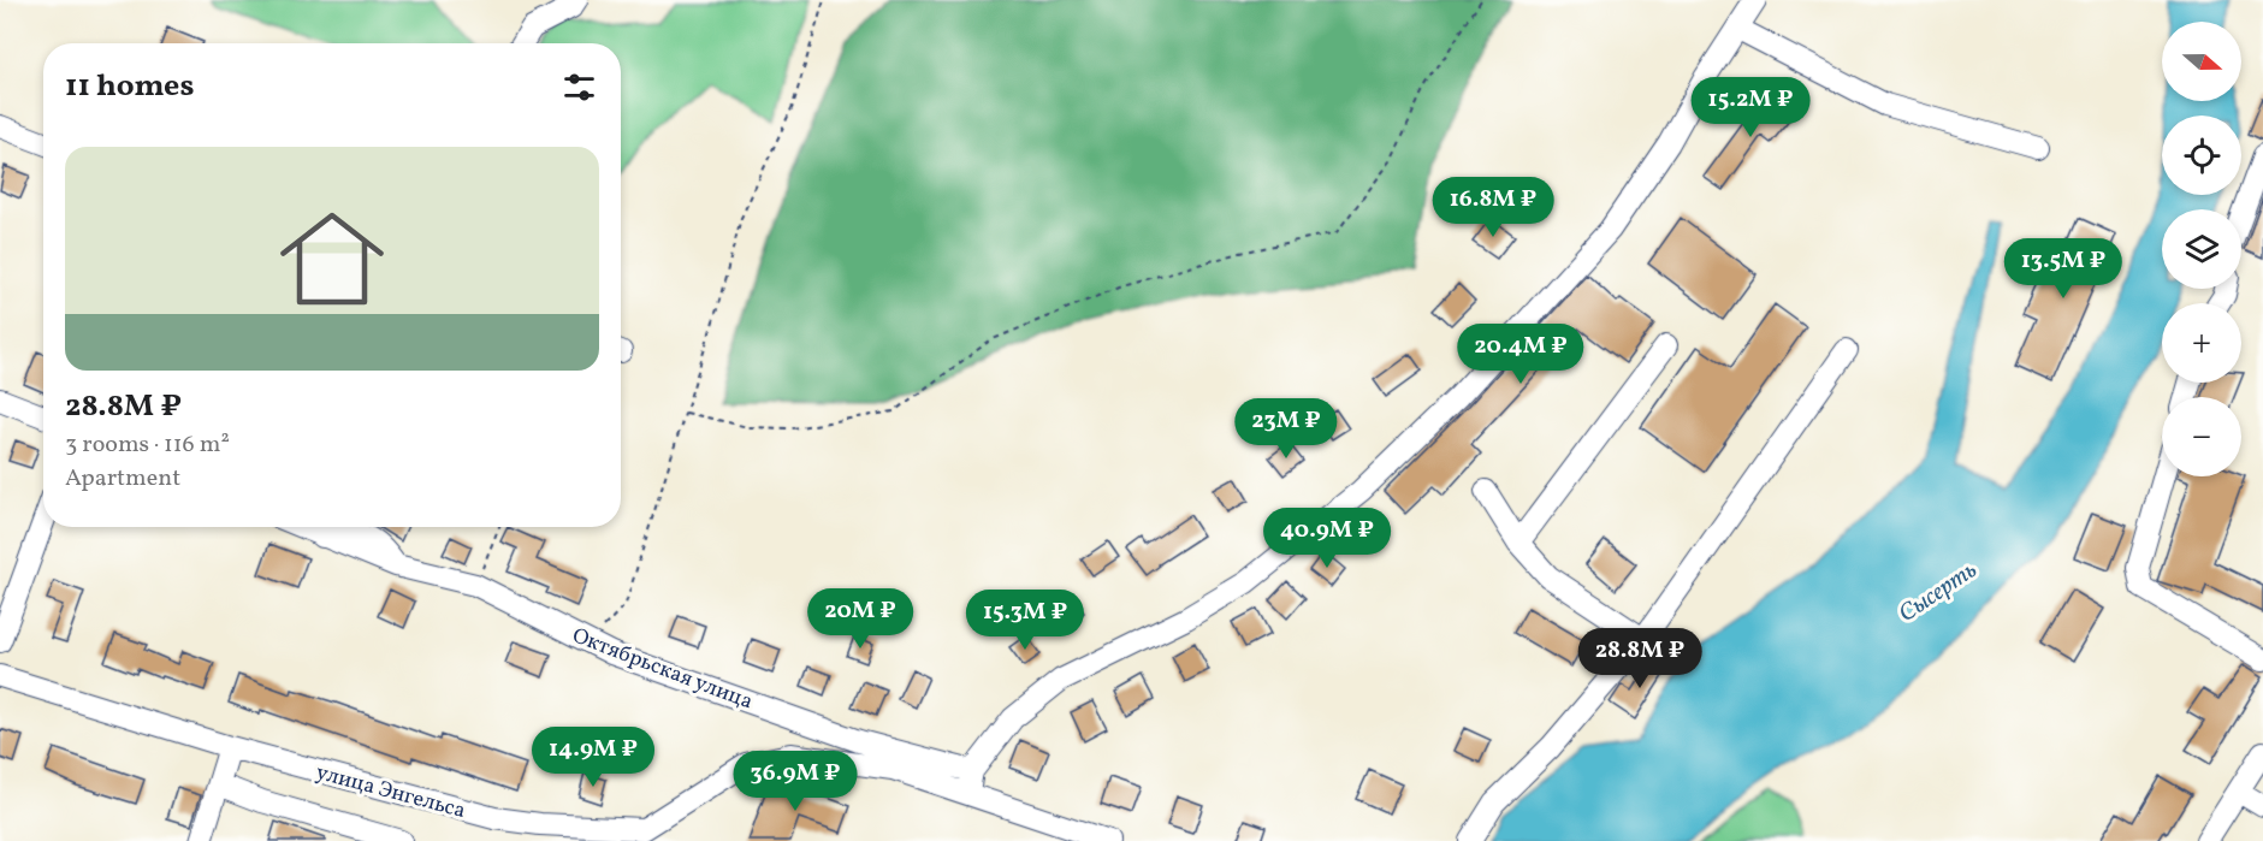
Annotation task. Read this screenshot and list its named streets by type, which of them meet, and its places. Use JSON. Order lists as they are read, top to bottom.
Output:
{
  "streets": {
    "street": ["Октябрьская улица", "улица Энгельса"]
  },
  "crossings": [
    ["Октябрьская улица", "улица Энгельса"]
  ],
  "water": ["Сысерть"],
  "north": "right",
  "page": {
    "map_buttons": ["+", "−"],
    "heading": "11 homes",
    "price": [
      "15.2M ₽",
      "16.8M ₽",
      "13.5M ₽",
      "20.4M ₽",
      "23M ₽",
      "40.9M ₽",
      "20M ₽",
      "15.3M ₽",
      "28.8M ₽",
      "14.9M ₽",
      "36.9M ₽"
    ],
    "list": [
      {
        "name": "28.8M ₽",
        "note": "3 rooms · 116 m² · Apartment"
      }
    ]
  }
}
